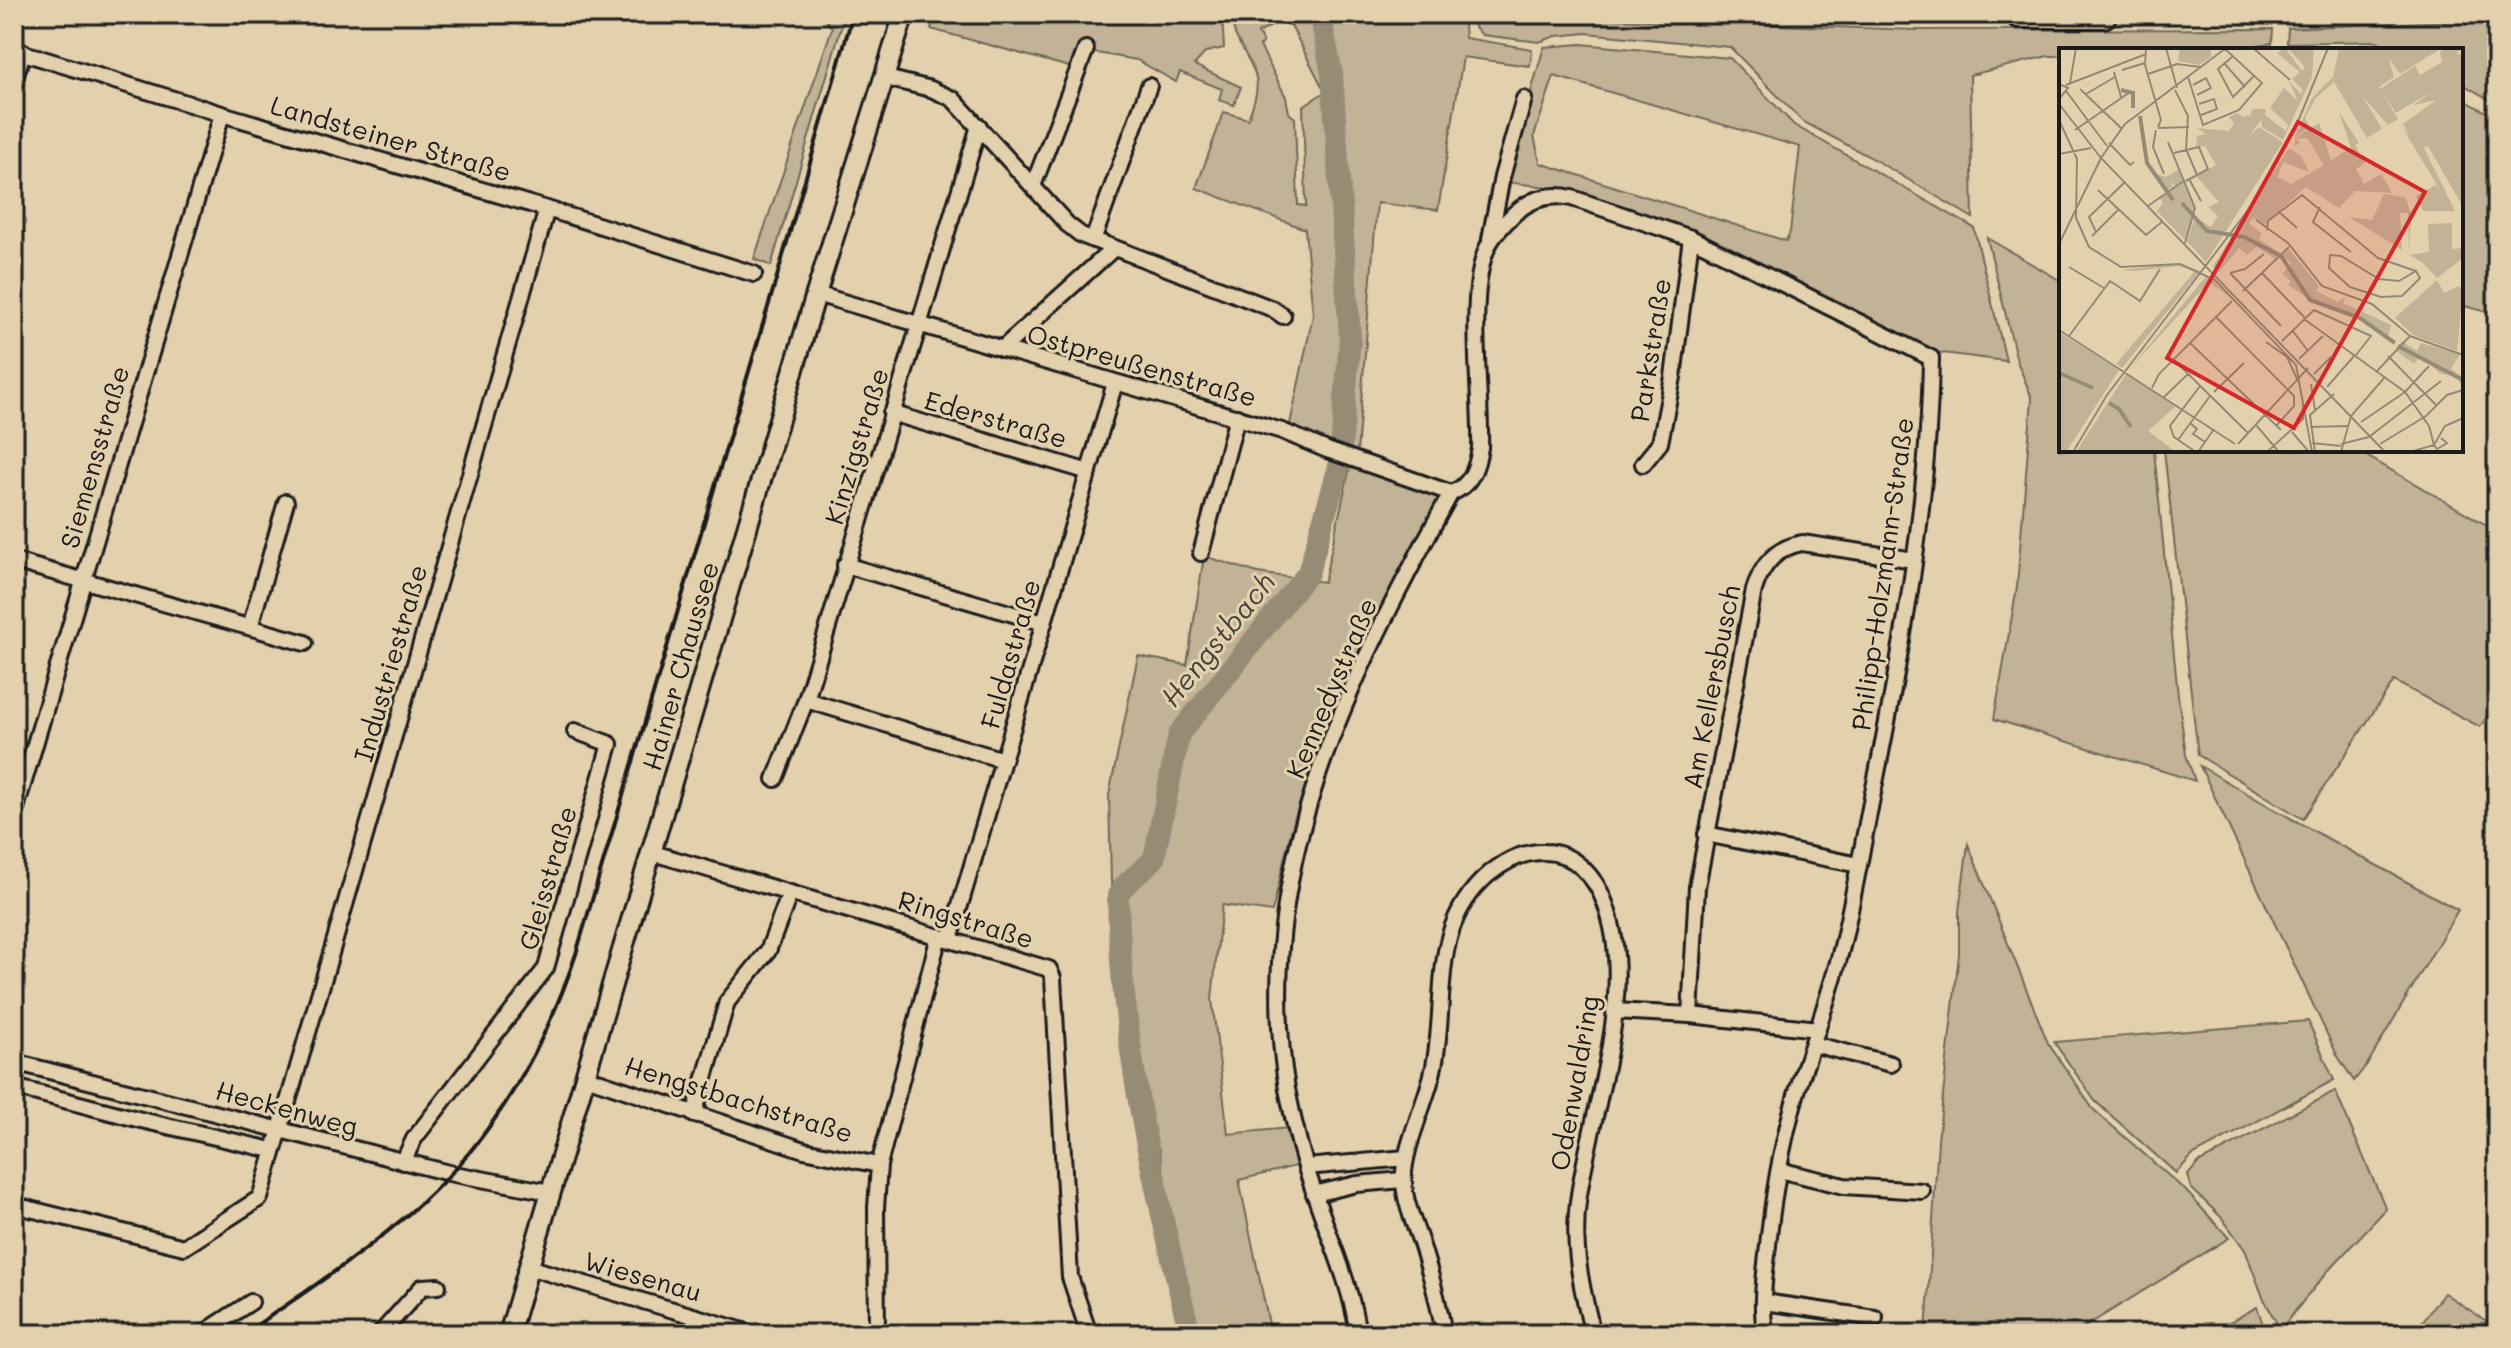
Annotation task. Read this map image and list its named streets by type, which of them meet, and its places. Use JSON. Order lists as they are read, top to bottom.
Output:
{
  "streets": {
    "street": [
      "Landsteiner Straße",
      "Parkstraße",
      "Ostpreußenstraße",
      "Ederstraße",
      "Kinzigstraße",
      "Siemensstraße",
      "Philipp-Holzmann-Straße",
      "Fuldastraße",
      "Industriestraße",
      "Hainer Chaussee",
      "Am Kellersbusch",
      "Kennedystraße",
      "Gleisstraße",
      "Ringstraße",
      "Odenwaldring",
      "Hengstbachstraße",
      "Heckenweg",
      "Wiesenau"
    ]
  },
  "crossings": [
    ["Landsteiner Straße", "Siemensstraße"],
    ["Landsteiner Straße", "Industriestraße"],
    ["Parkstraße", "Philipp-Holzmann-Straße"],
    ["Ostpreußenstraße", "Kinzigstraße"],
    ["Ostpreußenstraße", "Philipp-Holzmann-Straße"],
    ["Ostpreußenstraße", "Fuldastraße"],
    ["Ostpreußenstraße", "Hainer Chaussee"],
    ["Ostpreußenstraße", "Kennedystraße"],
    ["Ederstraße", "Kinzigstraße"],
    ["Ederstraße", "Fuldastraße"],
    ["Philipp-Holzmann-Straße", "Am Kellersbusch"],
    ["Philipp-Holzmann-Straße", "Kennedystraße"],
    ["Fuldastraße", "Ringstraße"],
    ["Fuldastraße", "Hengstbachstraße"],
    ["Industriestraße", "Heckenweg"],
    ["Hainer Chaussee", "Ringstraße"],
    ["Hainer Chaussee", "Hengstbachstraße"],
    ["Hainer Chaussee", "Heckenweg"],
    ["Hainer Chaussee", "Wiesenau"],
    ["Gleisstraße", "Heckenweg"]
  ],
  "water": ["Hengstbach"]
}
